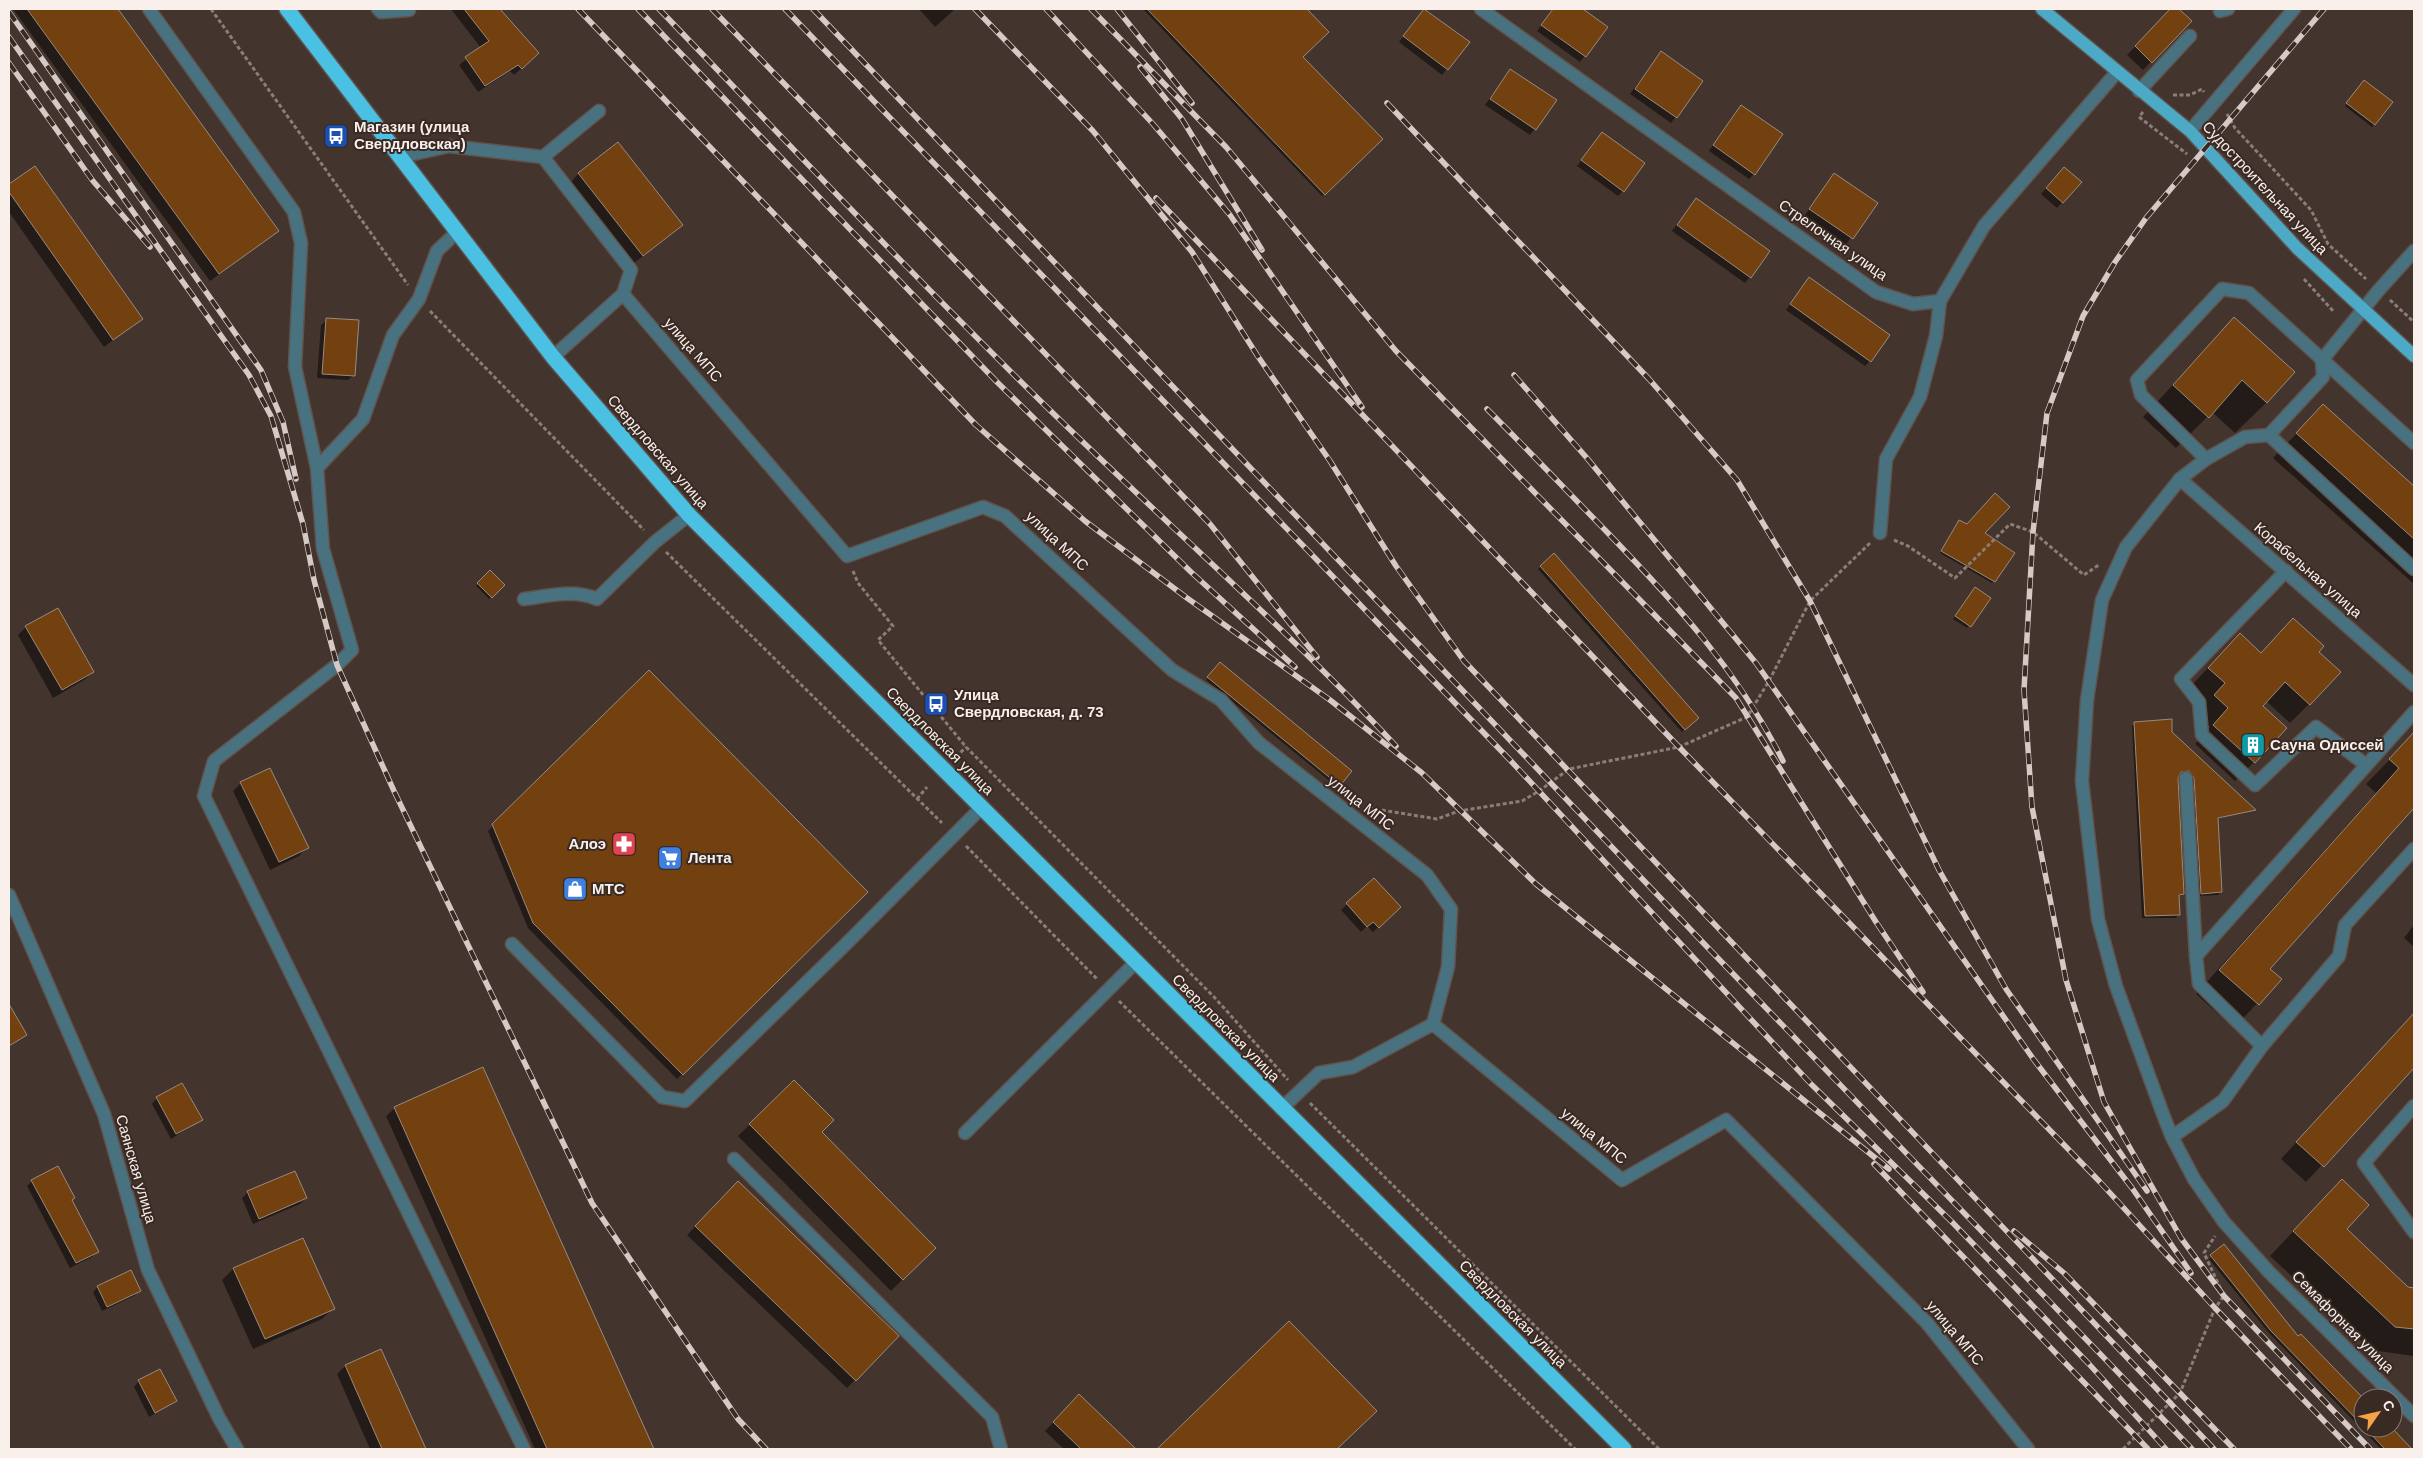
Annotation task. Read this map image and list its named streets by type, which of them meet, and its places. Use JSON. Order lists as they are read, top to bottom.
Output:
{
  "streets": {
    "highway": ["Свердловская улица"],
    "main road": ["Судостроительная улица"],
    "street": [
      "Стрелочная улица",
      "улица МПС",
      "Корабельная улица",
      "Саянская улица",
      "Семафорная улица"
    ]
  },
  "crossings": [
    ["Корабельная улица", "Семафорная улица"]
  ],
  "places": {
    "bus stop": ["Магазин (улица Свердловская)", "Улица Свердловская, д. 73"],
    "building": ["Сауна Одиссей"],
    "pharmacy": ["Алоэ"],
    "supermarket": ["Лента"],
    "shop": ["МТС"]
  },
  "north": "top right"
}
